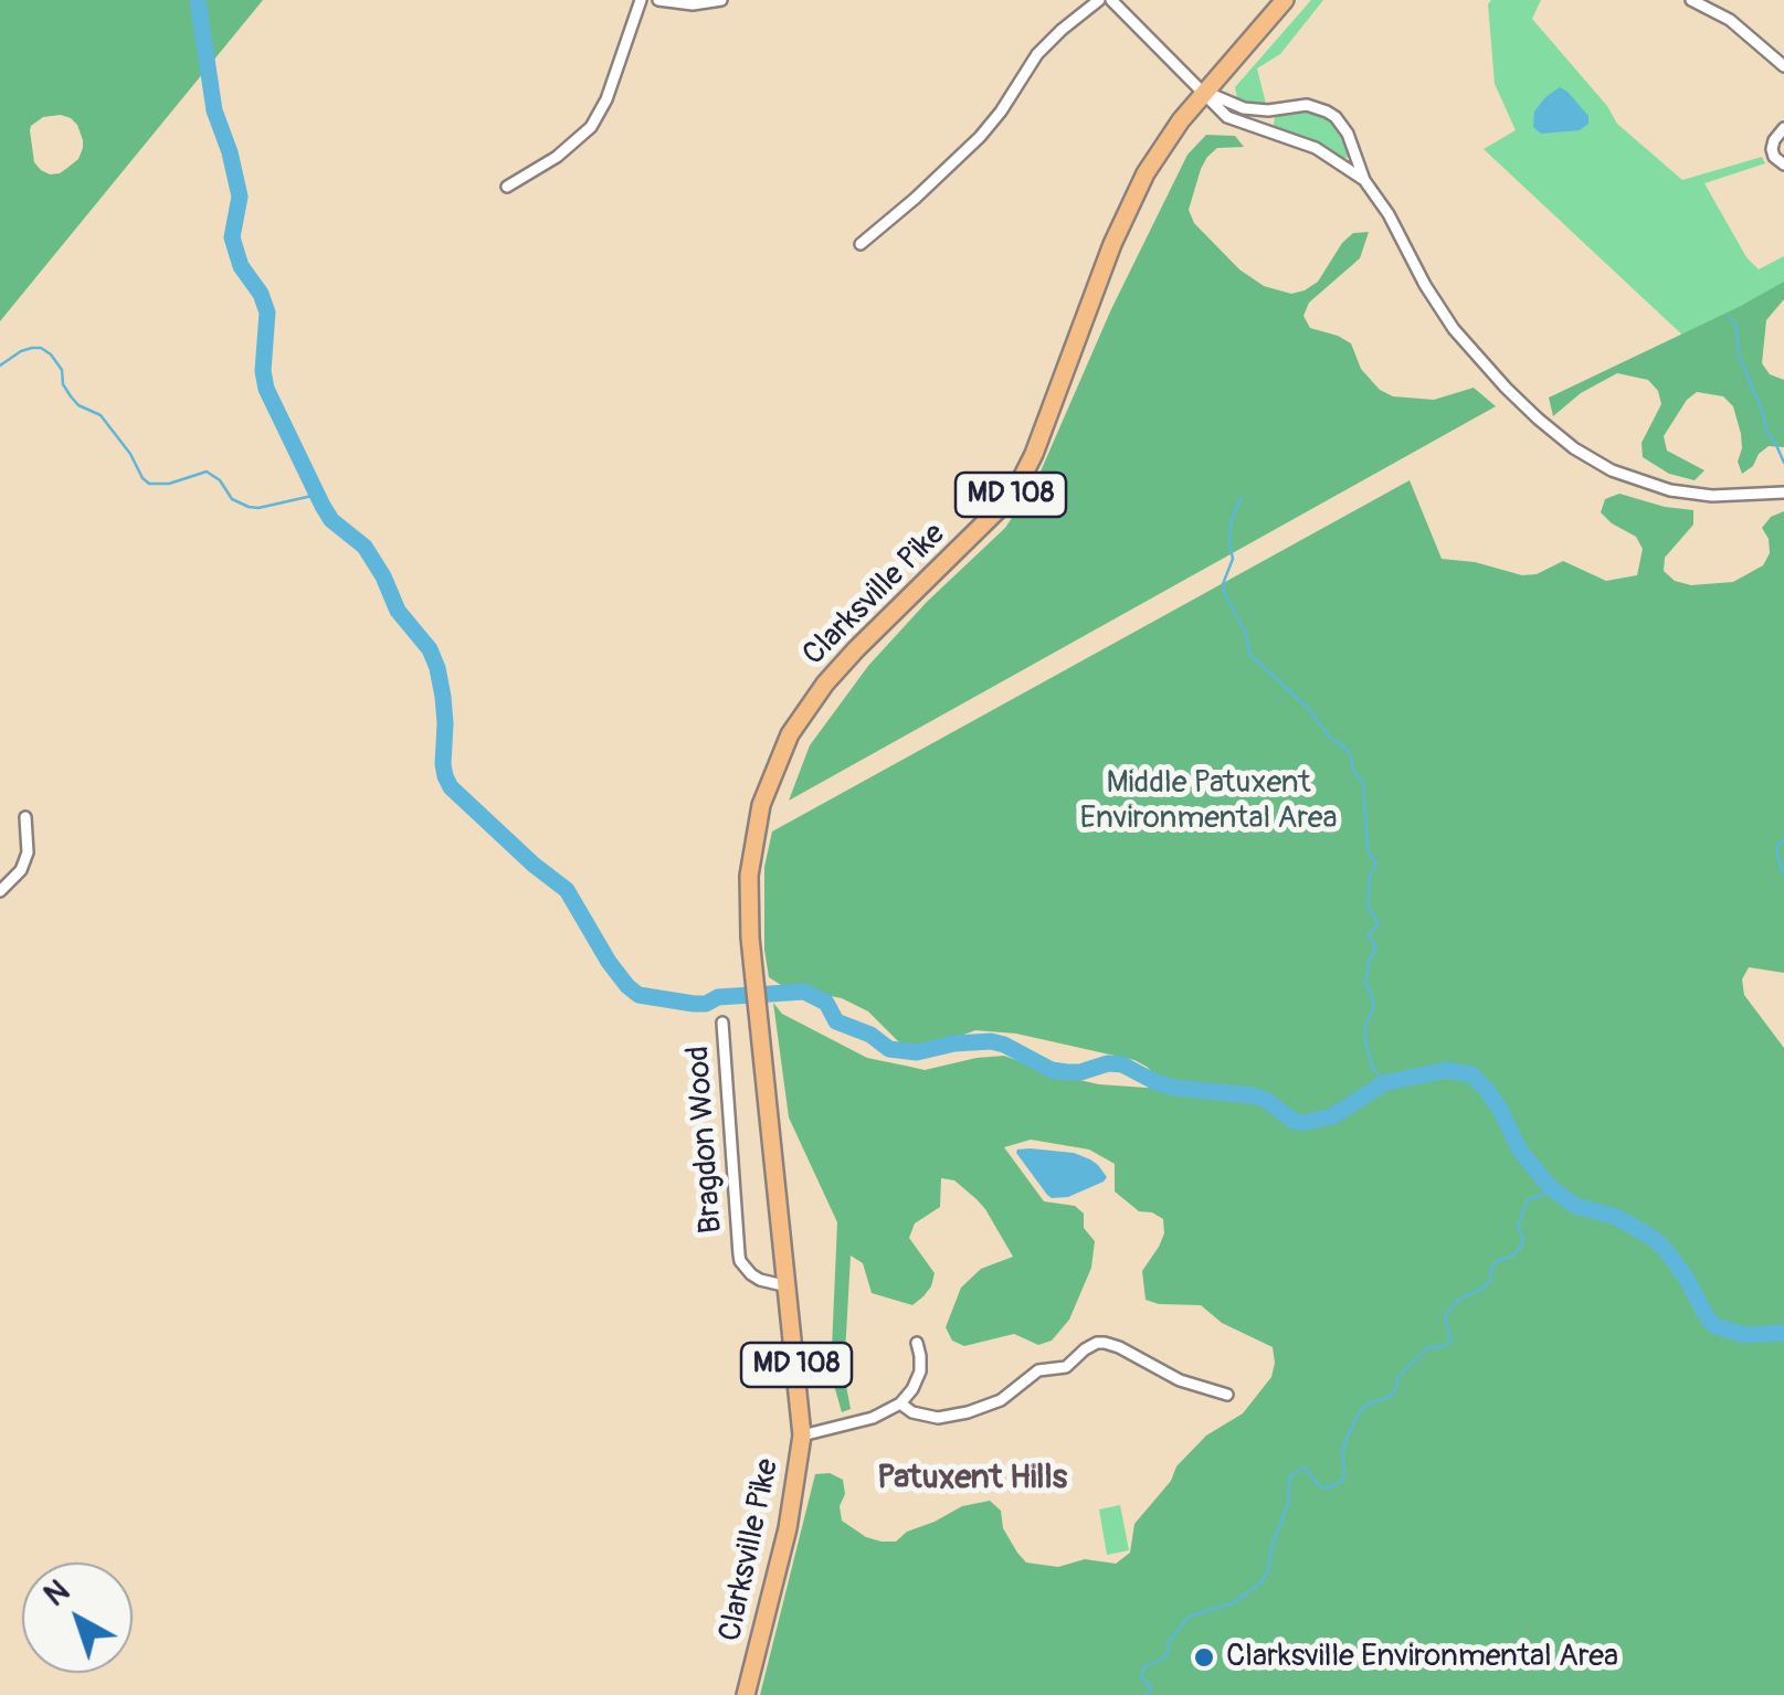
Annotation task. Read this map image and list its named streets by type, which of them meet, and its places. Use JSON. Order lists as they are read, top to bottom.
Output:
{
  "streets": {
    "main road": ["MD 108", "Clarksville Pike"],
    "street": ["Bragdon Wood"]
  },
  "crossings": [
    ["Clarksville Pike", "Bragdon Wood"]
  ],
  "districts": ["Patuxent Hills"],
  "parks": ["Middle Patuxent Environmental Area"],
  "places": ["Clarksville Environmental Area"],
  "north": "top left"
}
